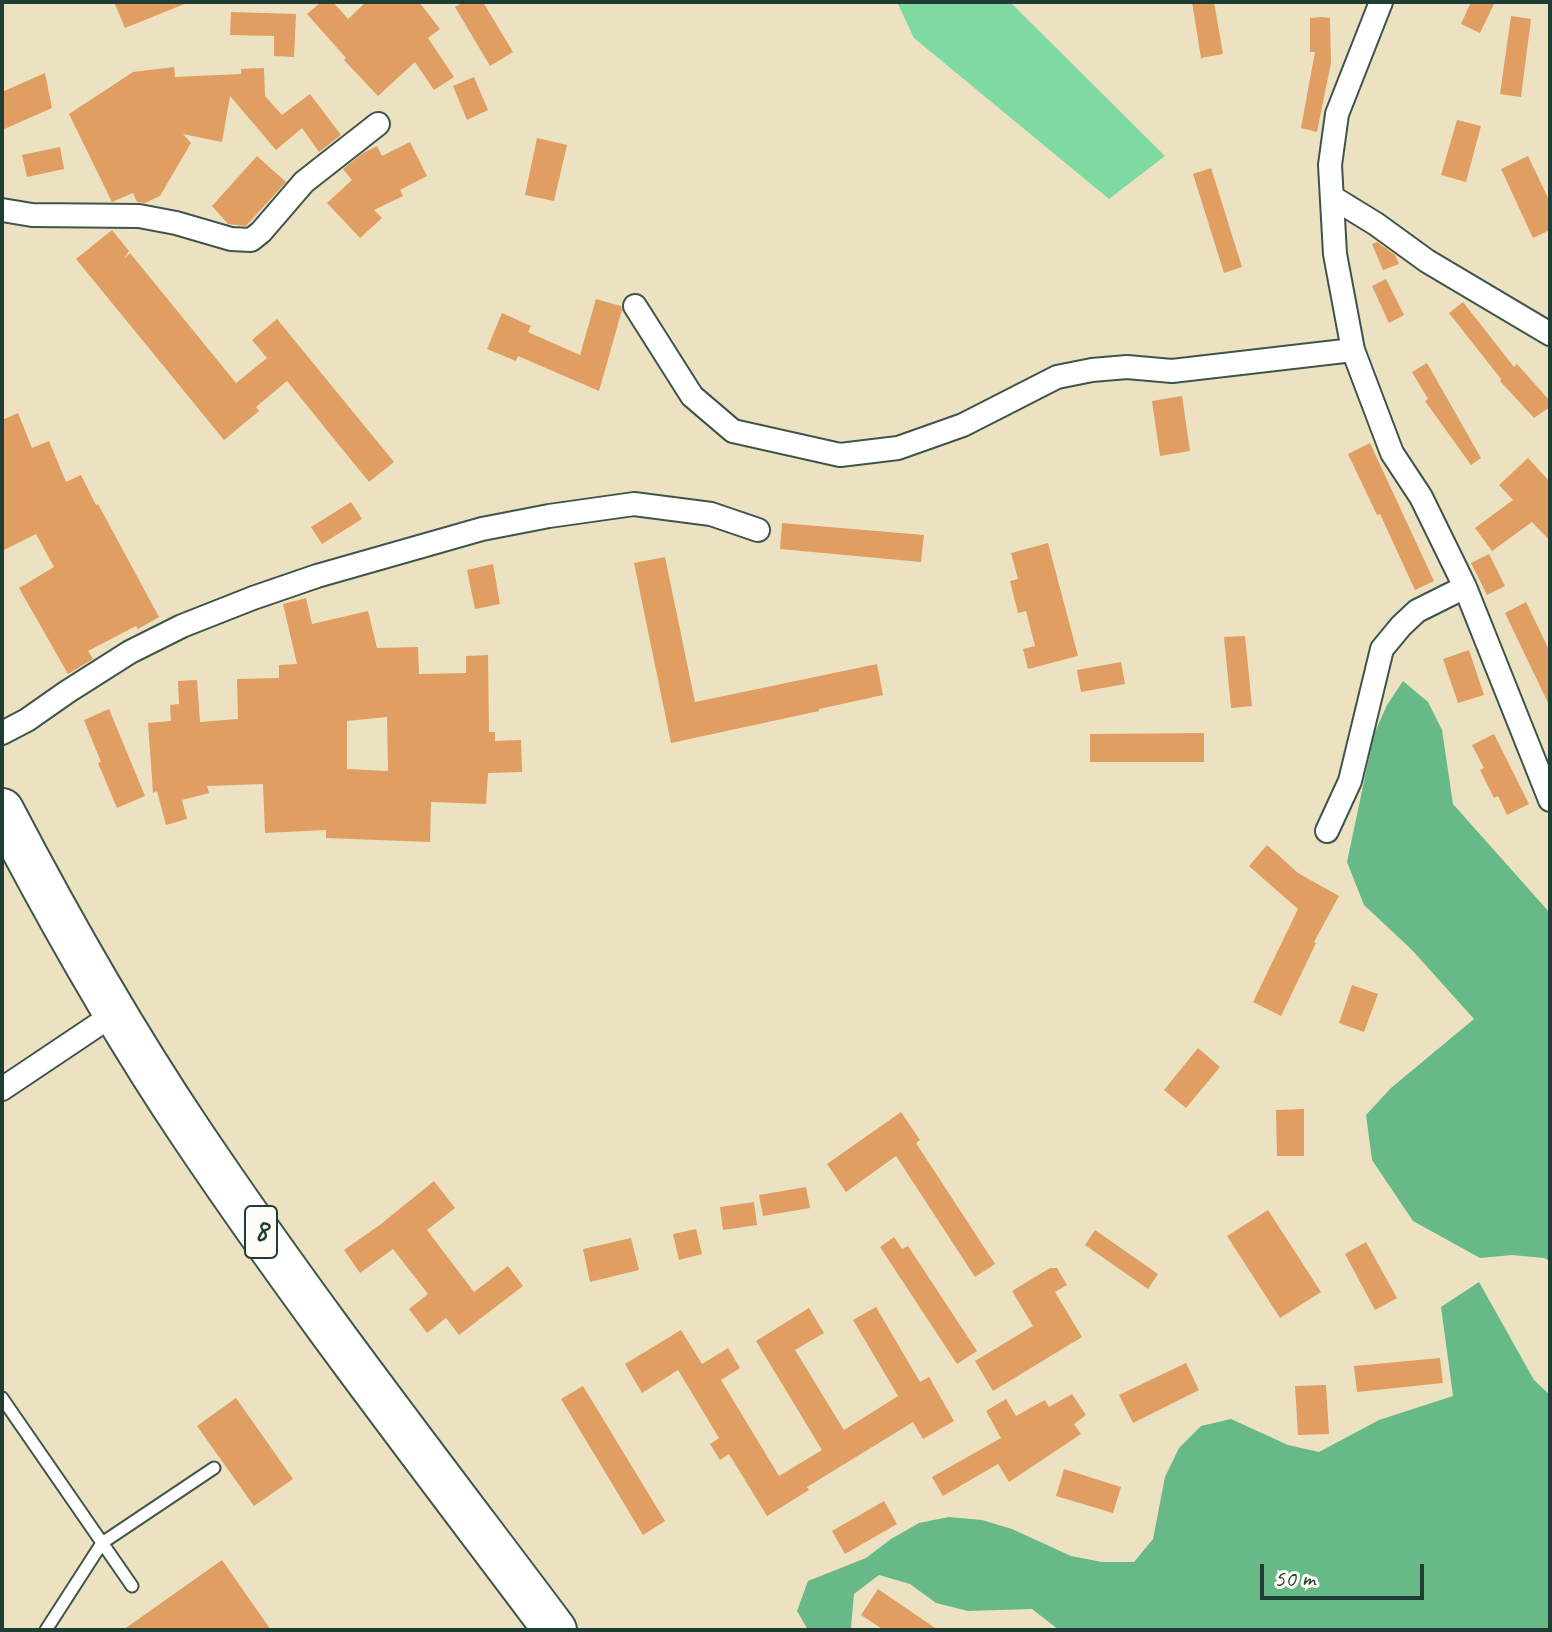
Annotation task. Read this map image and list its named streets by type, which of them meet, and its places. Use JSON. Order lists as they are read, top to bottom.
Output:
{
  "streets": {
    "highway": ["8"]
  },
  "scale_bar": "50 m"
}
